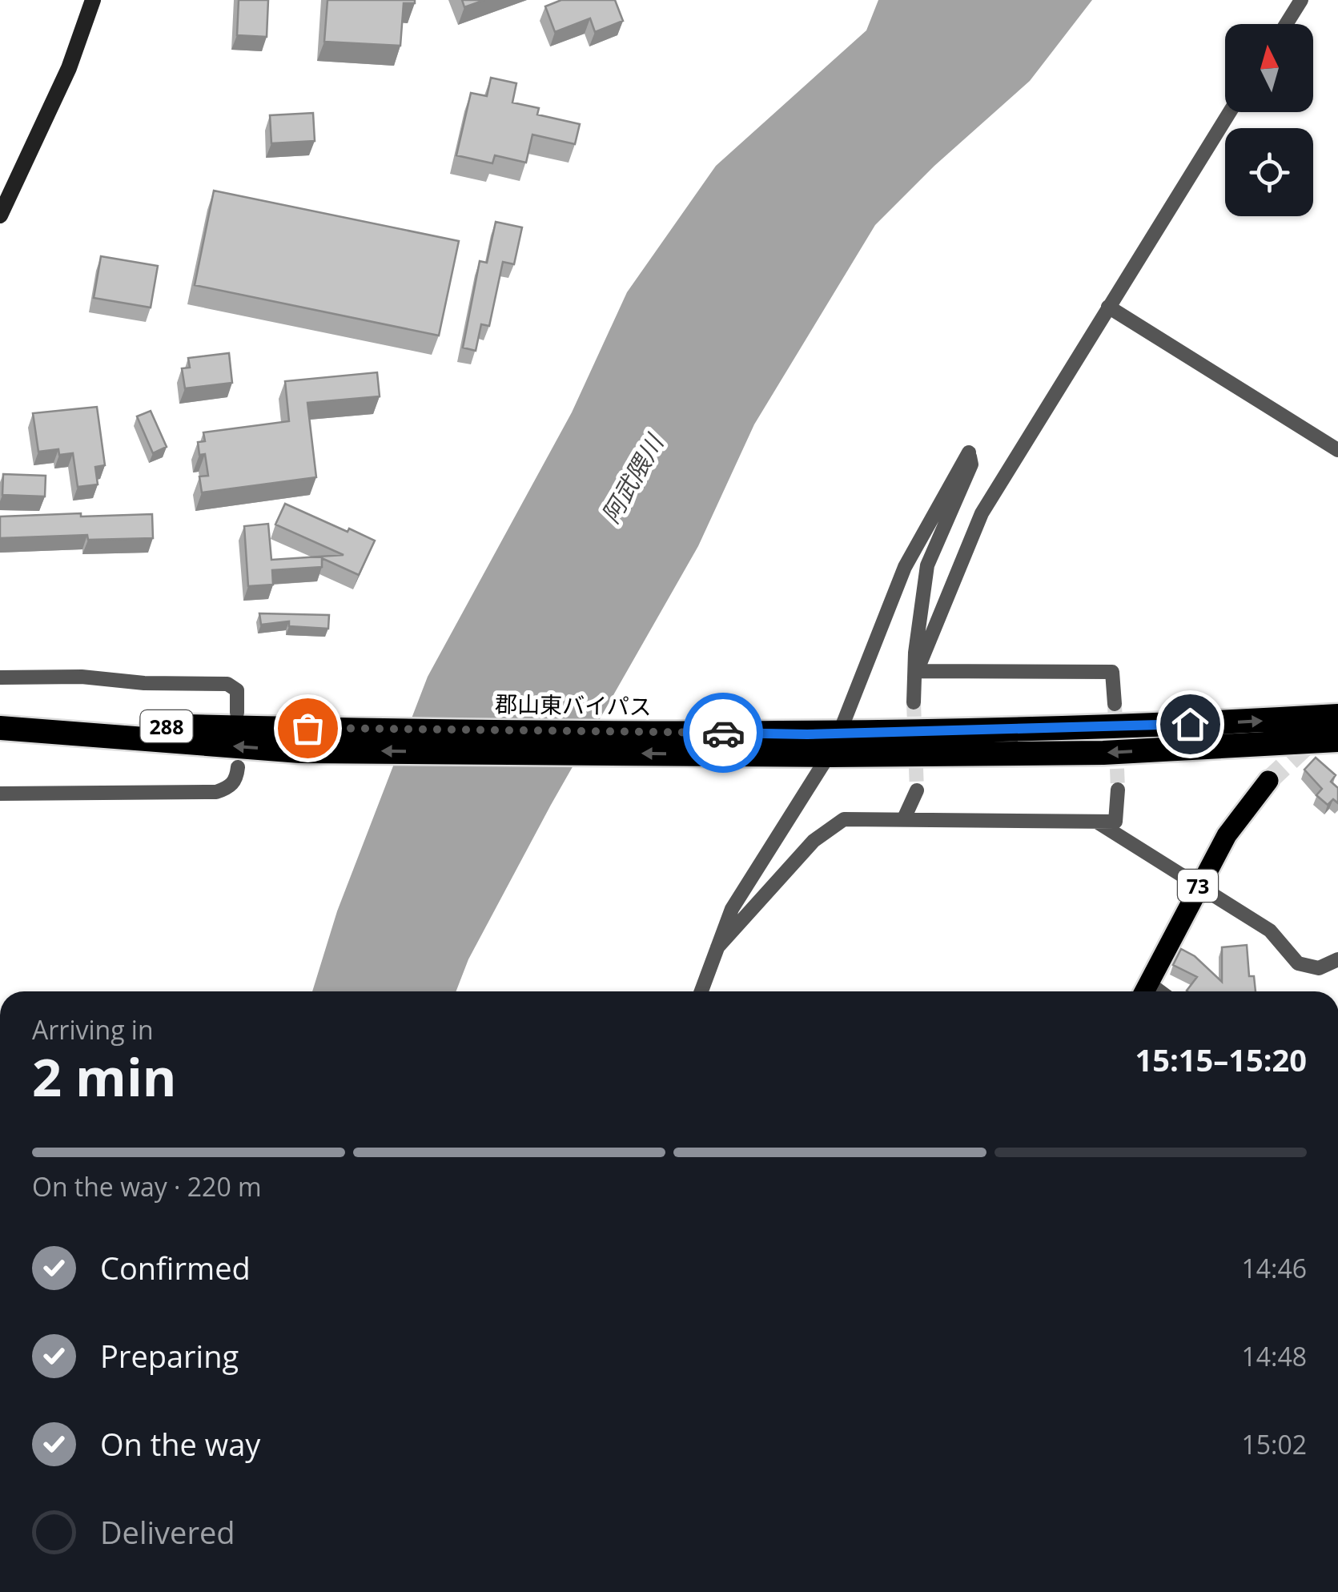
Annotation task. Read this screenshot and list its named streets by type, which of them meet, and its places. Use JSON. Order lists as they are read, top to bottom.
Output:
{
  "streets": {
    "highway": ["郡山東バイパス", "288"],
    "main road": ["73"]
  },
  "crossings": [
    ["郡山東バイパス", "288"]
  ],
  "water": ["阿武隈川"],
  "north": "top",
  "page": {
    "heading": ["2 min", "Arriving in", "15:15–15:20"],
    "bar": "On the way · 220 m",
    "list": [
      ["Confirmed", "14:46"],
      ["Preparing", "14:48"],
      ["On the way", "15:02"],
      "Delivered"
    ]
  }
}
